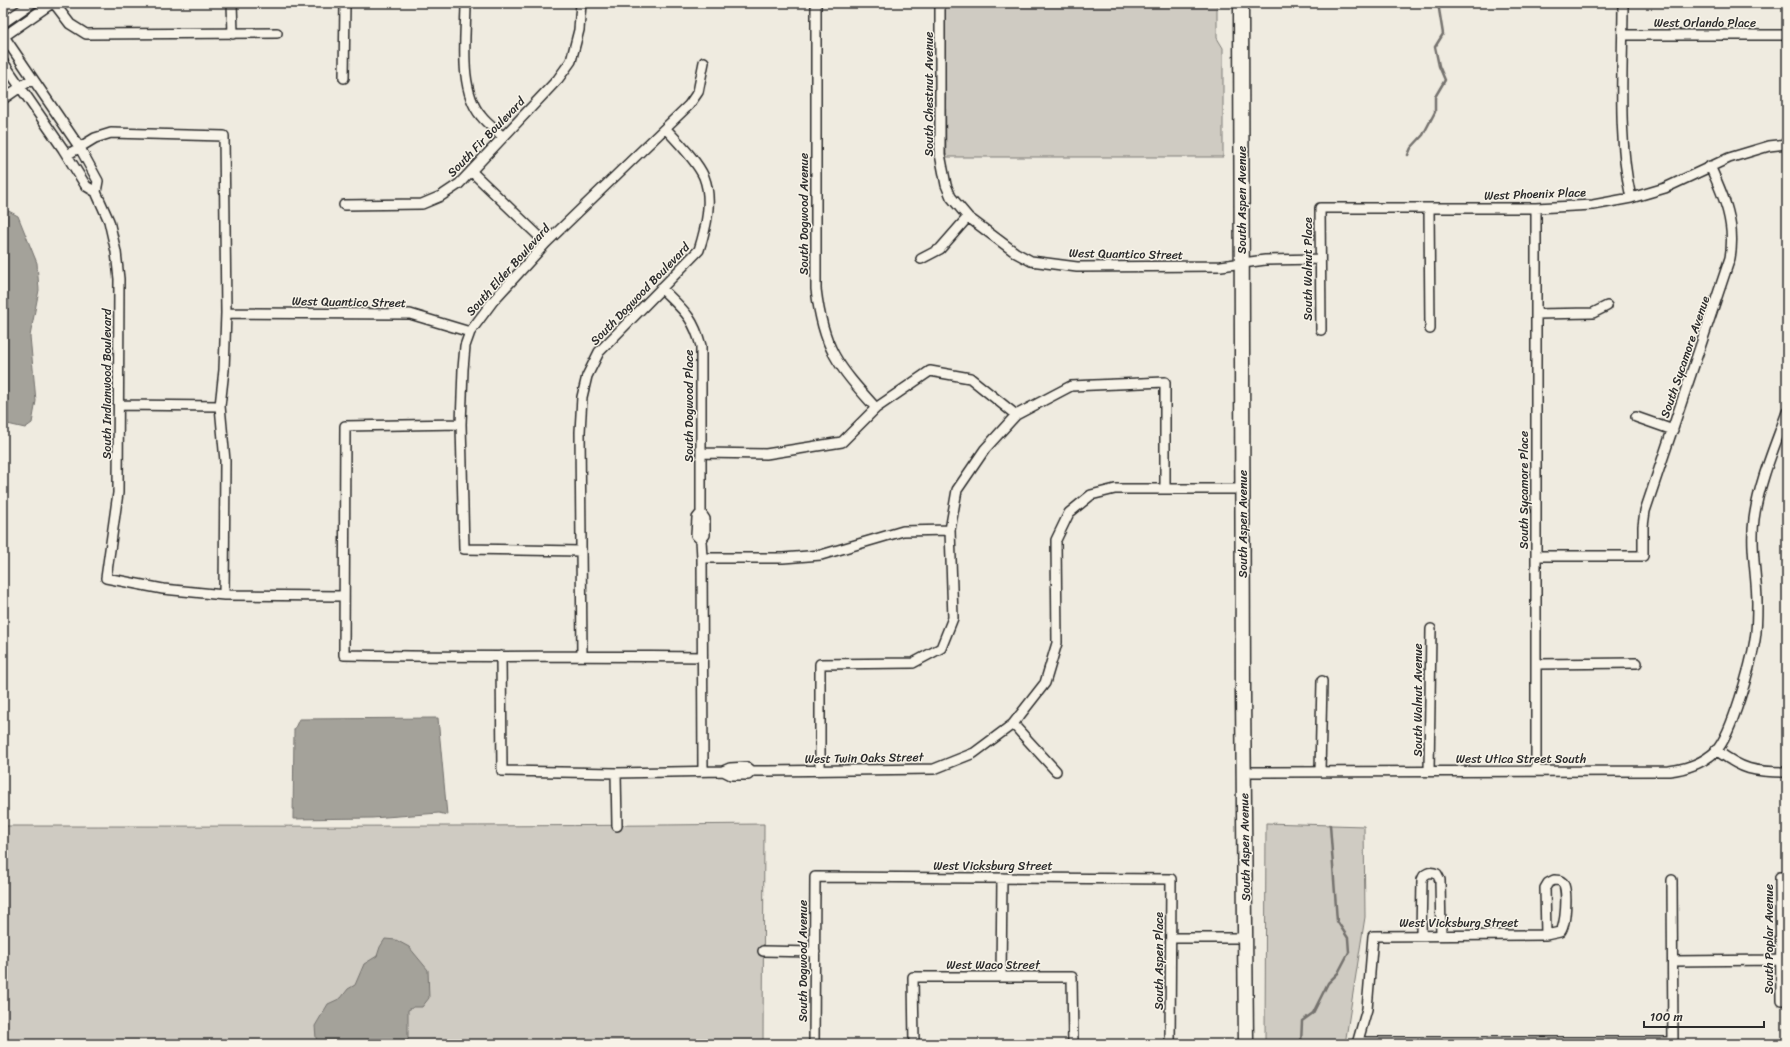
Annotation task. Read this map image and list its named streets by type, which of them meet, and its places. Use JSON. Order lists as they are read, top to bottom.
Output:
{
  "streets": {
    "main road": ["South Aspen Avenue"],
    "street": [
      "West Orlando Place",
      "South Chestnut Avenue",
      "South Fir Boulevard",
      "West Phoenix Place",
      "South Dogwood Avenue",
      "West Quantico Street",
      "South Walnut Place",
      "South Elder Boulevard",
      "South Dogwood Boulevard",
      "South Sycamore Avenue",
      "South Indianwood Boulevard",
      "South Dogwood Place",
      "South Sycamore Place",
      "South Walnut Avenue",
      "West Twin Oaks Street",
      "West Utica Street South",
      "West Vicksburg Street",
      "South Poplar Avenue",
      "South Aspen Place",
      "West Waco Street"
    ]
  },
  "crossings": [
    ["South Chestnut Avenue", "West Quantico Street"],
    ["West Phoenix Place", "South Walnut Place"],
    ["West Phoenix Place", "South Sycamore Avenue"],
    ["West Phoenix Place", "South Sycamore Place"],
    ["South Aspen Avenue", "West Quantico Street"],
    ["South Aspen Avenue", "West Twin Oaks Street"],
    ["South Aspen Avenue", "West Utica Street South"],
    ["South Dogwood Avenue", "West Vicksburg Street"],
    ["West Quantico Street", "South Walnut Place"],
    ["West Quantico Street", "South Elder Boulevard"],
    ["South Elder Boulevard", "South Dogwood Boulevard"],
    ["South Dogwood Boulevard", "South Dogwood Place"],
    ["South Sycamore Avenue", "South Sycamore Place"],
    ["South Dogwood Place", "West Twin Oaks Street"],
    ["South Sycamore Place", "West Utica Street South"],
    ["South Walnut Avenue", "West Utica Street South"],
    ["West Vicksburg Street", "South Aspen Place"]
  ],
  "scale_bar": "100 m"
}
